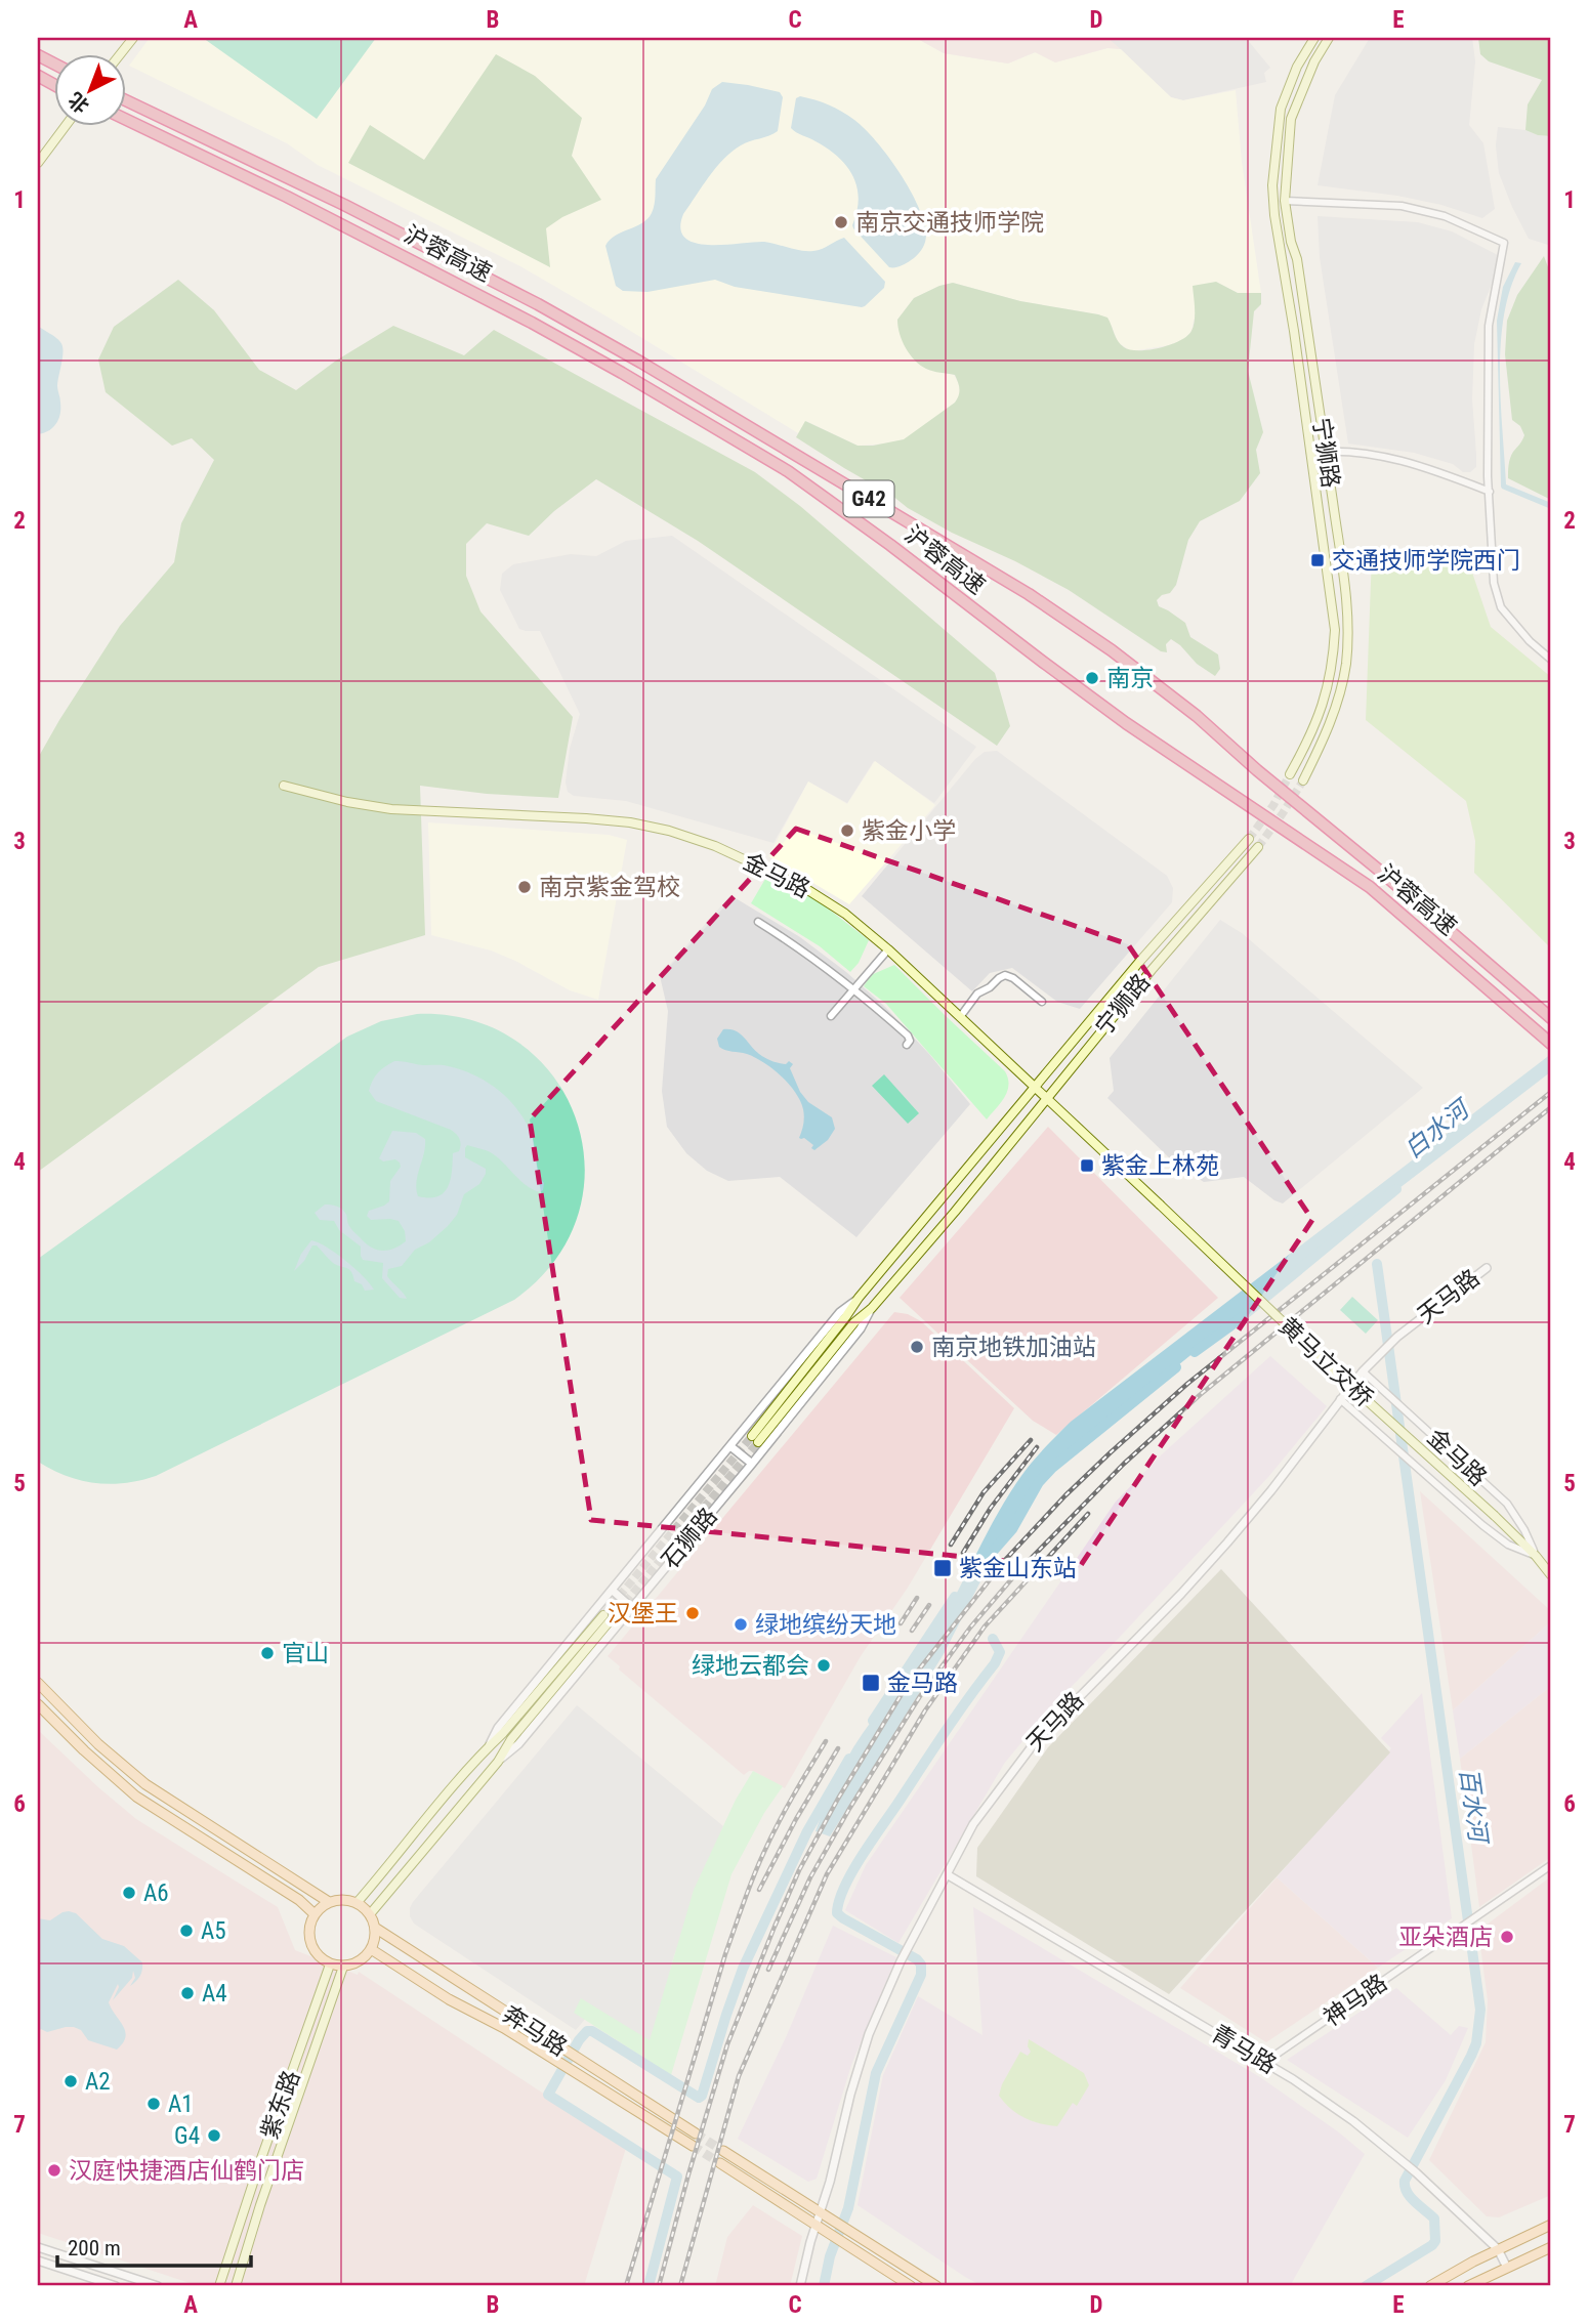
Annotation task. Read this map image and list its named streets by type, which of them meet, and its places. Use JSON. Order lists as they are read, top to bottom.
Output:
{
  "streets": {
    "highway": ["沪蓉高速", "G42"],
    "main road": [
      "宁狮路",
      "金马路",
      "黄马立交桥",
      "石狮路",
      "奔马路",
      "紫东路"
    ],
    "street": ["天马路", "神马路", "青马路"]
  },
  "crossings": [
    ["宁狮路", "金马路"],
    ["宁狮路", "石狮路"],
    ["金马路", "天马路"],
    ["金马路", "黄马立交桥"],
    ["金马路", "石狮路"],
    ["天马路", "青马路"],
    ["石狮路", "奔马路"],
    ["石狮路", "紫东路"],
    ["神马路", "青马路"],
    ["奔马路", "紫东路"]
  ],
  "water": ["白水河", "百水河"],
  "places": {
    "other": [
      "南京交通技师学院",
      "南京",
      "紫金小学",
      "南京紫金驾校",
      "南京地铁加油站",
      "汉堡王",
      "绿地缤纷天地",
      "官山",
      "绿地云都会",
      "A6",
      "A5",
      "亚朵酒店",
      "A4",
      "A2",
      "A1",
      "G4",
      "汉庭快捷酒店仙鹤门店"
    ],
    "transit": [
      "交通技师学院西门",
      "紫金上林苑",
      "紫金山东站",
      "金马路"
    ]
  },
  "scale_bar": "200 m",
  "north": "bottom left",
  "grid": {
    "columns": [
      "A",
      "B",
      "C",
      "D",
      "E"
    ],
    "rows": [
      "1",
      "2",
      "3",
      "4",
      "5",
      "6",
      "7"
    ]
  }
}
